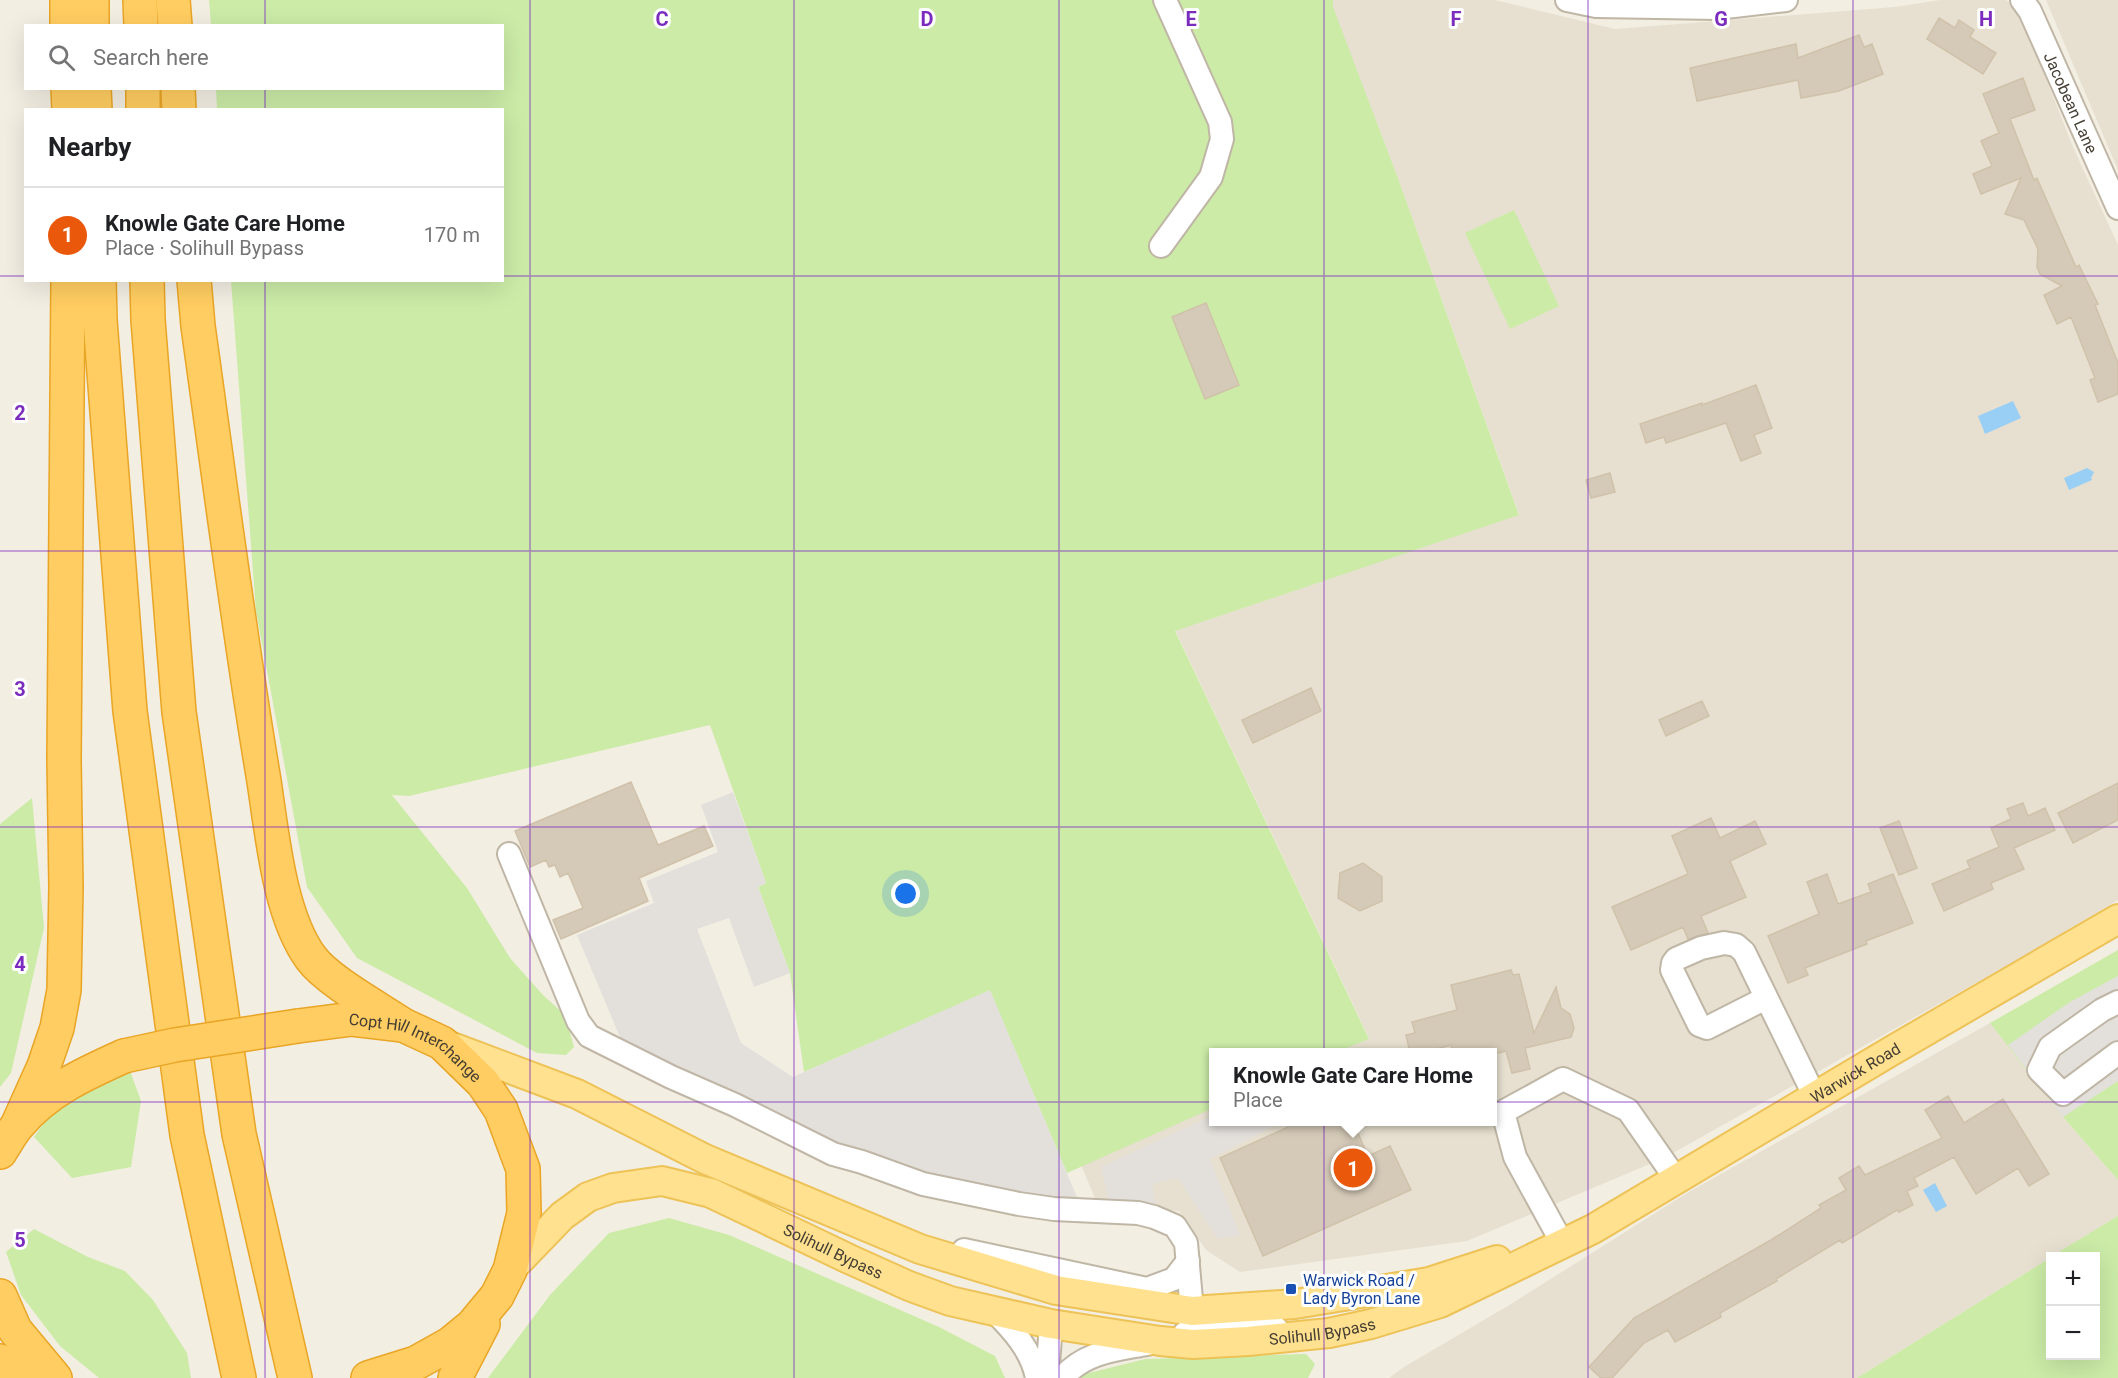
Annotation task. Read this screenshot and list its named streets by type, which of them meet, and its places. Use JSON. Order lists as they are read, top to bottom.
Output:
{
  "streets": {
    "highway": ["Copt Hill Interchange"],
    "main road": ["Warwick Road", "Solihull Bypass"],
    "street": ["Jacobean Lane"]
  },
  "crossings": [
    ["Copt Hill Interchange", "Solihull Bypass"],
    ["Warwick Road", "Solihull Bypass"]
  ],
  "places": {
    "transit": ["Warwick Road / Lady Byron Lane"]
  },
  "page": {
    "search": "Search here",
    "heading": "Nearby",
    "list": [
      {
        "mark": "1",
        "name": "Knowle Gate Care Home",
        "note": "Place · Solihull Bypass",
        "value": "170 m"
      }
    ],
    "popup": ["Knowle Gate Care Home", "Place"],
    "pins": "1",
    "map_buttons": ["+", "−"]
  },
  "grid": {
    "columns": [
      "C",
      "D",
      "E",
      "F",
      "G",
      "H"
    ],
    "rows": [
      "2",
      "3",
      "4",
      "5"
    ]
  }
}
